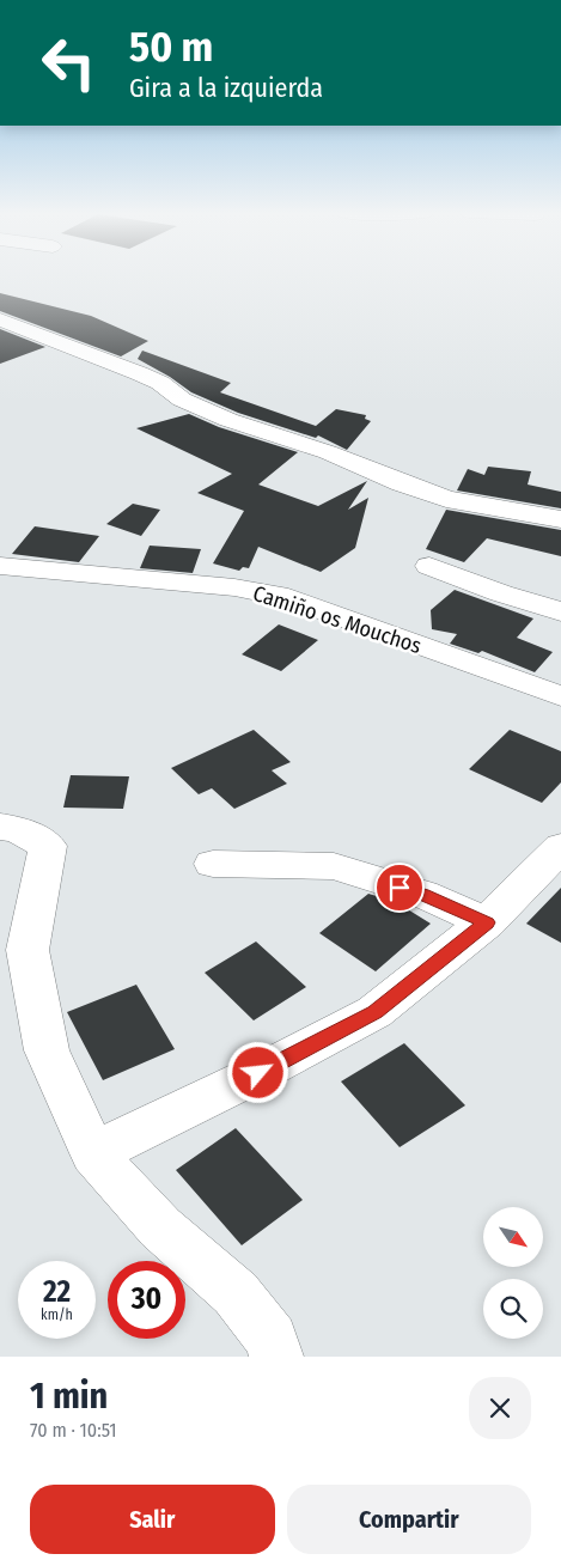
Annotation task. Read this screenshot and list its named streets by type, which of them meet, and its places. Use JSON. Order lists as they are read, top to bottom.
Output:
{
  "streets": {
    "street": ["Camiño os Mouchos"]
  },
  "north": "bottom right",
  "page": {
    "turn": ["50 m", "Gira a la izquierda"],
    "speed": "22 km/h",
    "limit": "30",
    "heading": ["1 min", "70 m · 10:51"],
    "buttons": ["Salir", "Compartir"]
  }
}
